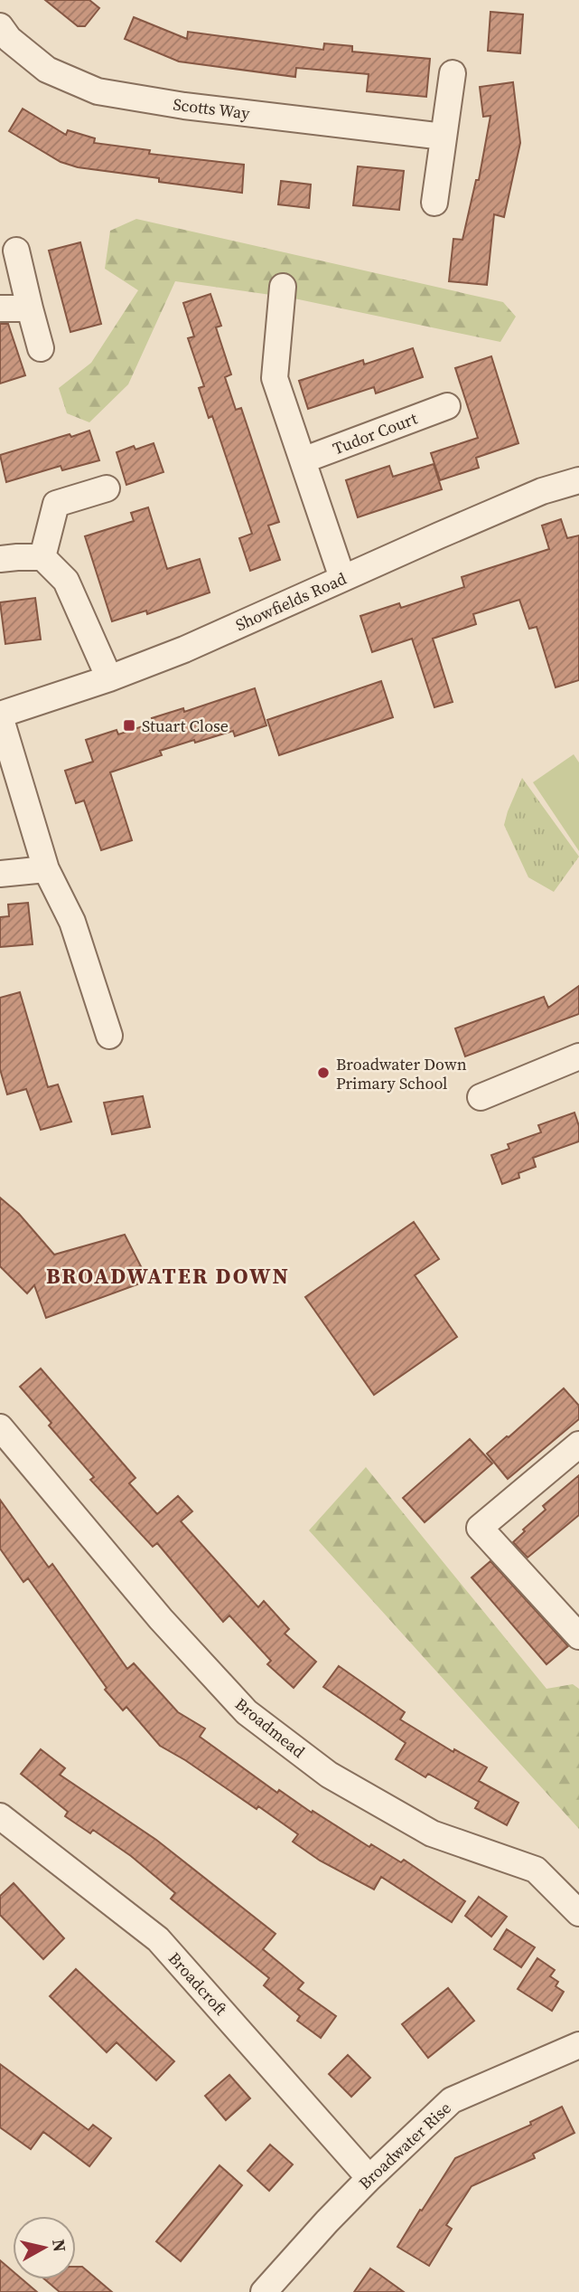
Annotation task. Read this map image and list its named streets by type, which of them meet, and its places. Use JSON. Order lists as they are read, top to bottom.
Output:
{
  "streets": {
    "street": [
      "Scotts Way",
      "Tudor Court",
      "Showfields Road",
      "Broadmead",
      "Broadcroft",
      "Broadwater Rise"
    ]
  },
  "crossings": [
    ["Broadcroft", "Broadwater Rise"]
  ],
  "districts": ["BROADWATER DOWN"],
  "places": {
    "transit": ["Stuart Close"],
    "other": ["Broadwater Down Primary School"]
  },
  "north": "right"
}
